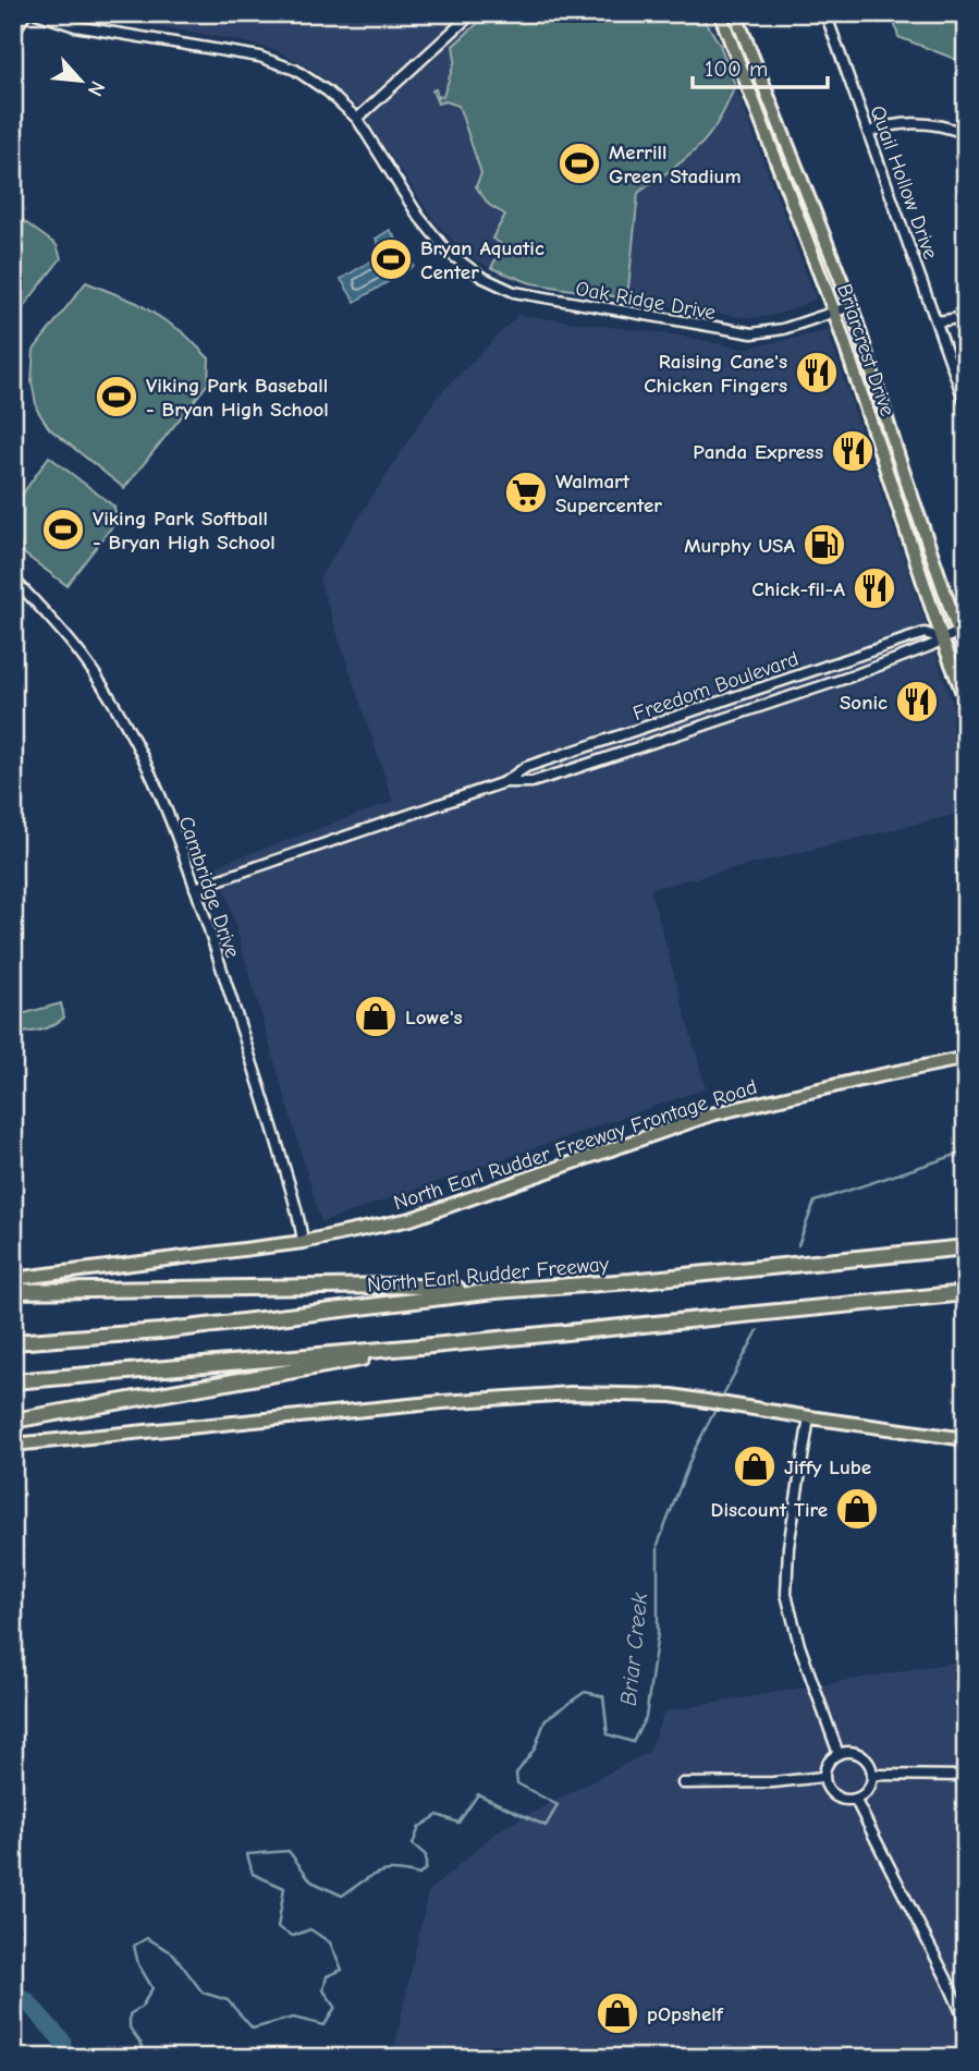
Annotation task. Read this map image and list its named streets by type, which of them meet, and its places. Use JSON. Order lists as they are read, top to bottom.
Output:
{
  "streets": {
    "highway": ["North Earl Rudder Freeway"],
    "main road": ["Briarcrest Drive", "North Earl Rudder Freeway Frontage Road"],
    "street": [
      "Quail Hollow Drive",
      "Oak Ridge Drive",
      "Freedom Boulevard",
      "Cambridge Drive"
    ]
  },
  "crossings": [
    ["Oak Ridge Drive", "Briarcrest Drive"],
    ["Briarcrest Drive", "Freedom Boulevard"],
    ["Freedom Boulevard", "Cambridge Drive"],
    ["Cambridge Drive", "North Earl Rudder Freeway Frontage Road"]
  ],
  "water": ["Briar Creek"],
  "places": {
    "sports": [
      "Merrill Green Stadium",
      "Bryan Aquatic Center",
      "Viking Park Baseball - Bryan High School",
      "Viking Park Softball - Bryan High School"
    ],
    "restaurant": [
      "Raising Cane's Chicken Fingers",
      "Panda Express",
      "Chick-fil-A",
      "Sonic"
    ],
    "supermarket": ["Walmart Supercenter"],
    "fuel station": ["Murphy USA"],
    "shop": [
      "Lowe's",
      "Jiffy Lube",
      "Discount Tire",
      "pOpshelf"
    ]
  },
  "scale_bar": "100 m",
  "north": "bottom right"
}
